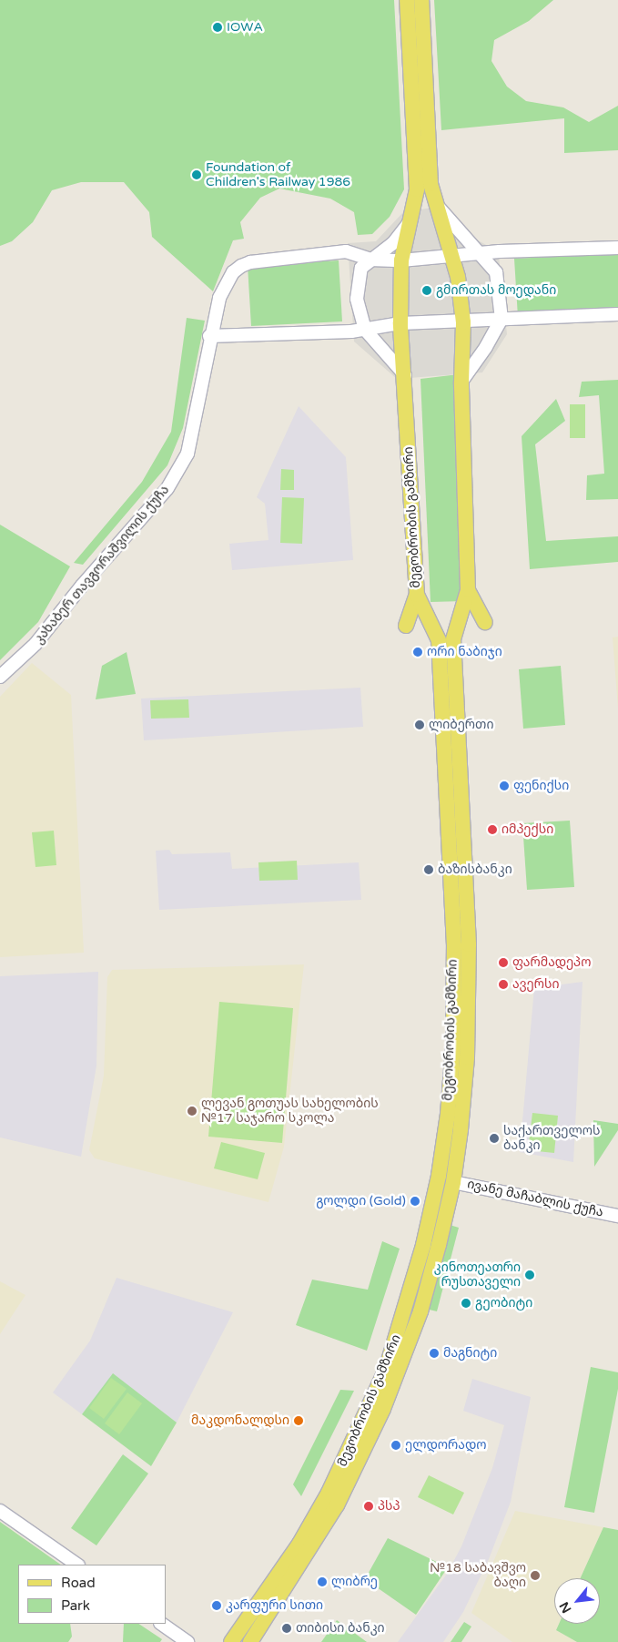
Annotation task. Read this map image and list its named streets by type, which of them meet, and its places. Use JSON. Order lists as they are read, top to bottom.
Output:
{
  "streets": {
    "main road": ["მეგობრობის გამზირი", "კახაბერ თავგორაშვილის ქუჩა", "ივანე მაჩაბლის ქუჩა"]
  },
  "crossings": [
    ["მეგობრობის გამზირი", "ივანე მაჩაბლის ქუჩა"]
  ],
  "places": [
    "IOWA",
    "Foundation of Children's Railway 1986",
    "გმირთას მოედანი",
    "ორი ნაბიჯი",
    "ლიბერთი",
    "ფენიქსი",
    "იმპექსი",
    "ბაზისბანკი",
    "ფარმადეპო",
    "ავერსი",
    "ლევან გოთუას სახელობის №17 საჯარო სკოლა",
    "საქართველოს ბანკი",
    "გოლდი (Gold)",
    "კინოთეათრი რუსთაველი",
    "გეობიტი",
    "მაგნიტი",
    "მაკდონალდსი",
    "ელდორადო",
    "პსპ",
    "№18 საბავშვო ბაღი",
    "ლიბრე",
    "კარფური სითი",
    "თიბისი ბანკი"
  ],
  "legend": ["Road", "Park"],
  "north": "bottom left"
}
